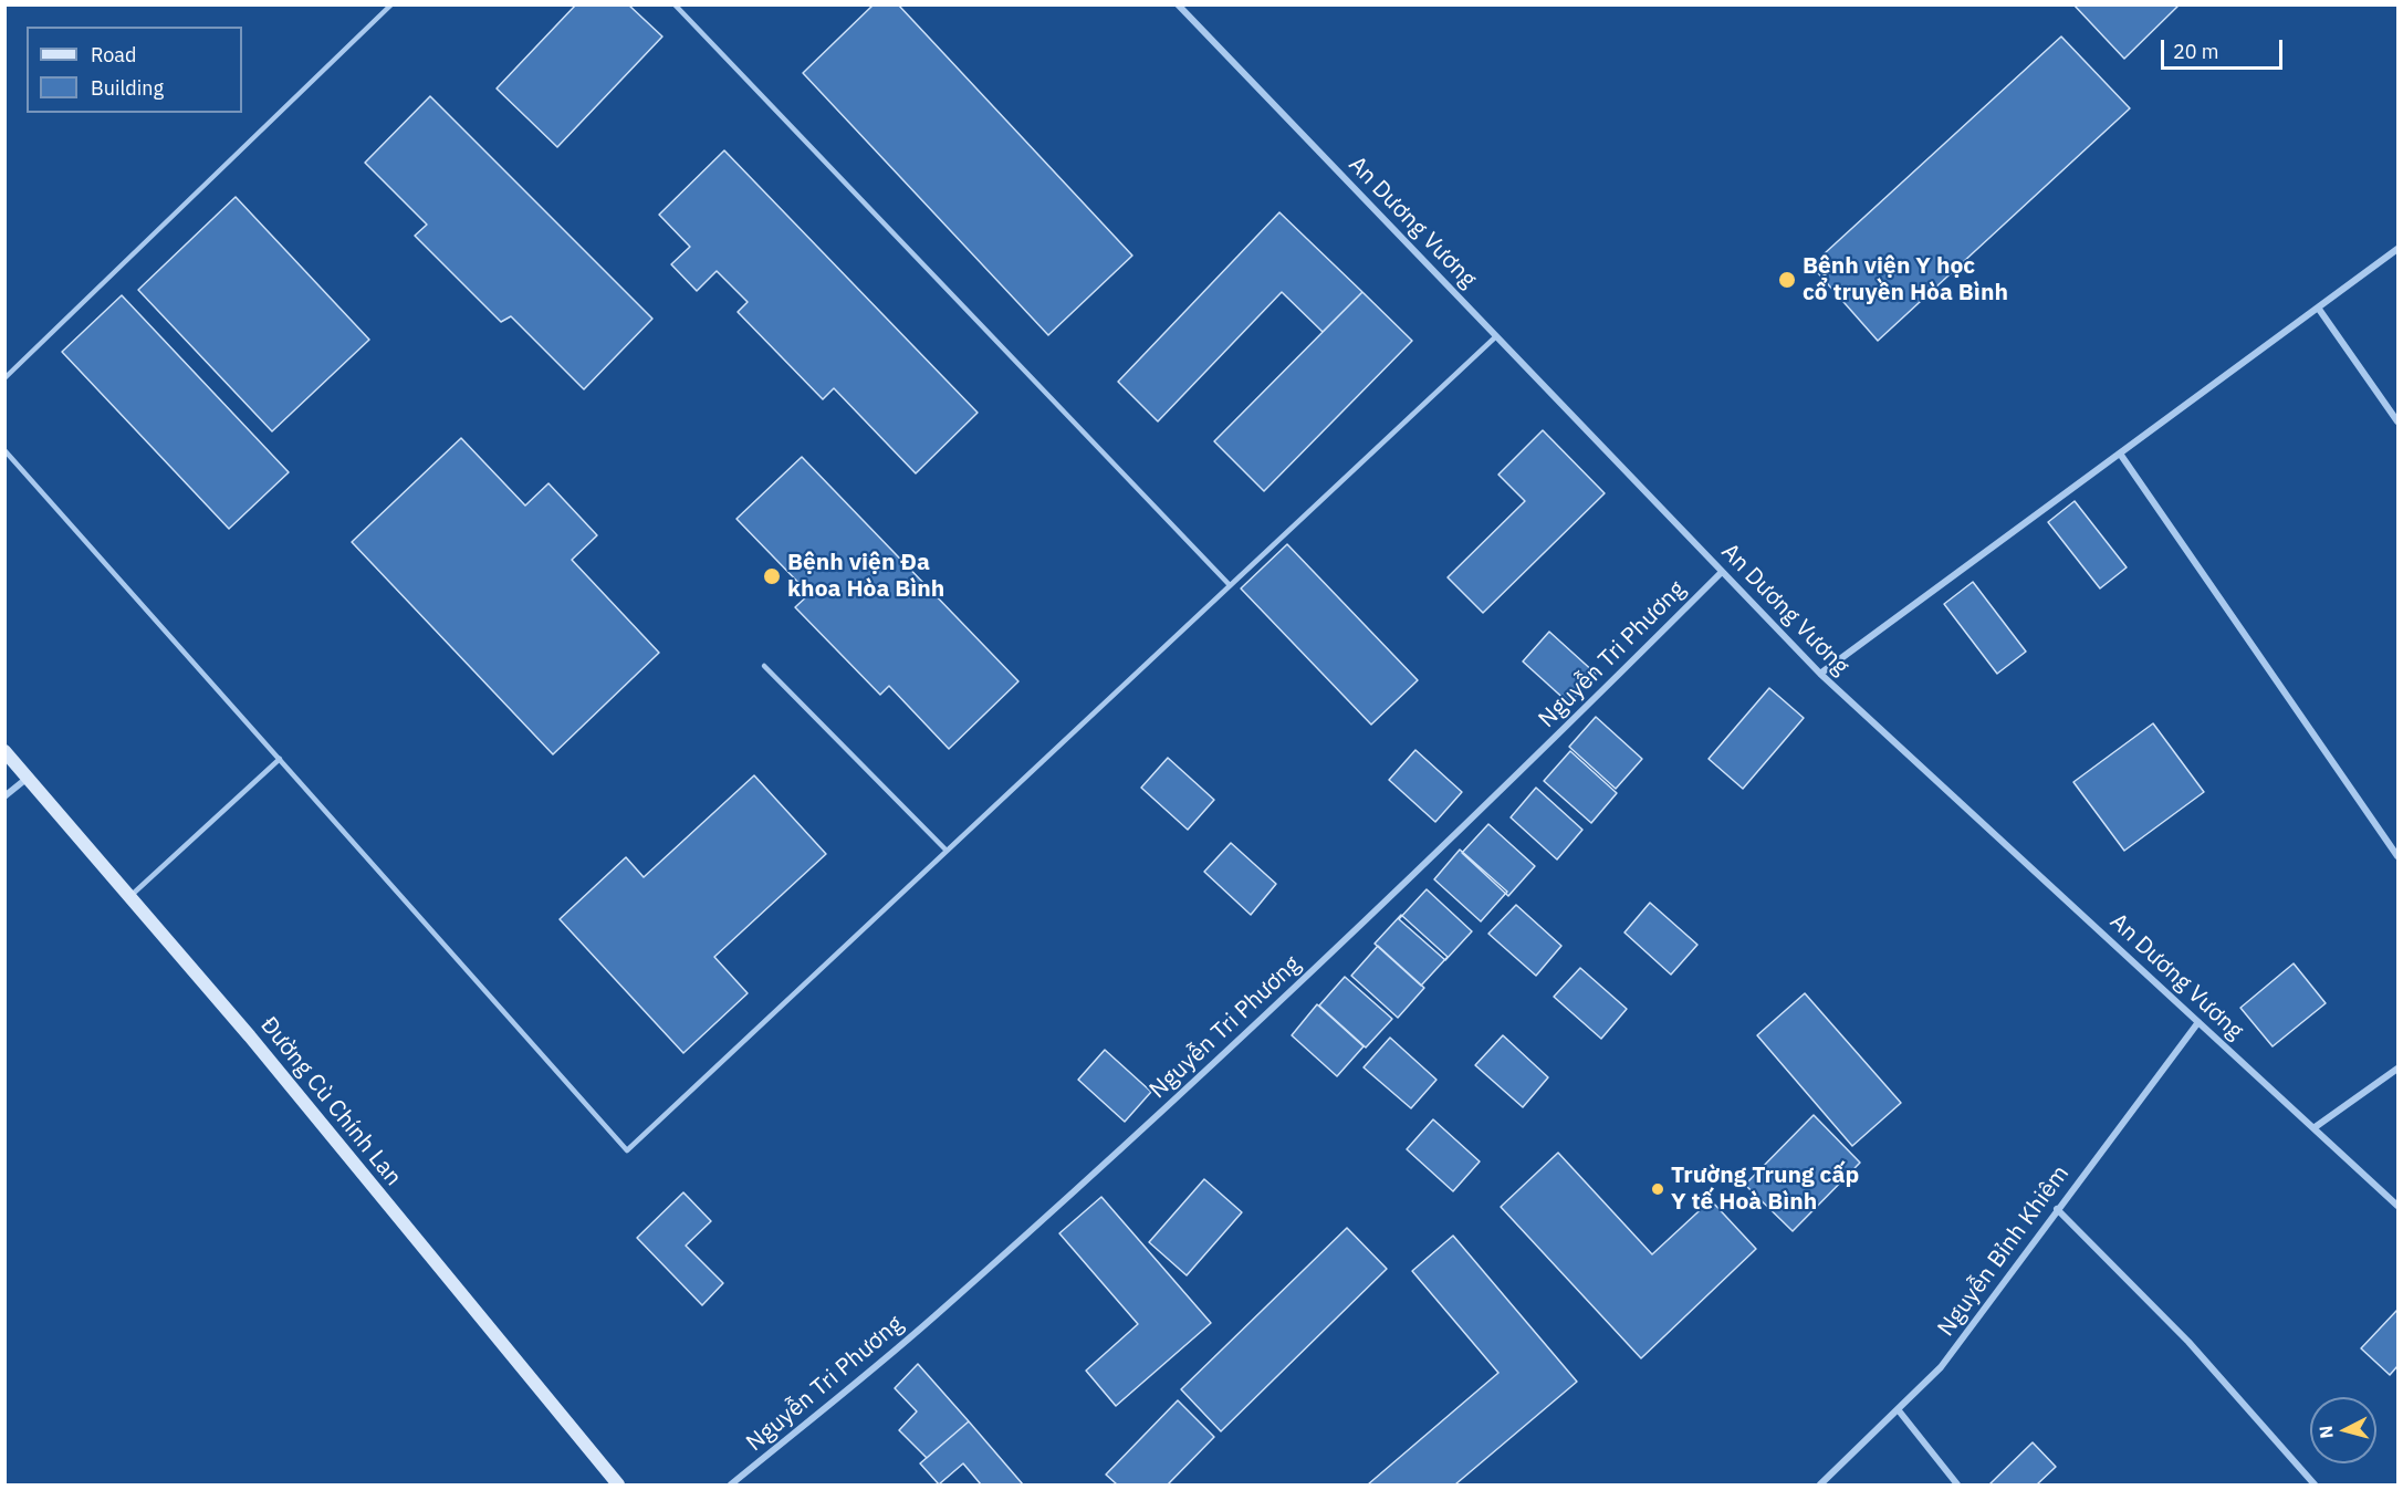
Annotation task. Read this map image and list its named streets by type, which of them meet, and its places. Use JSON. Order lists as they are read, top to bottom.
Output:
{
  "streets": {
    "main road": ["Đường Cù Chính Lan"],
    "street": ["An Dương Vương", "Nguyễn Tri Phương", "Nguyễn Bỉnh Khiêm"]
  },
  "crossings": [
    ["An Dương Vương", "Nguyễn Tri Phương"],
    ["An Dương Vương", "Nguyễn Bỉnh Khiêm"]
  ],
  "places": ["Bệnh viện Y học cổ truyền Hòa Bình", "Bệnh viện Đa khoa Hòa Bình", "Trường Trung cấp Y tế Hoà Bình"],
  "legend": ["Road", "Building"],
  "scale_bar": "20 m",
  "north": "left"
}
